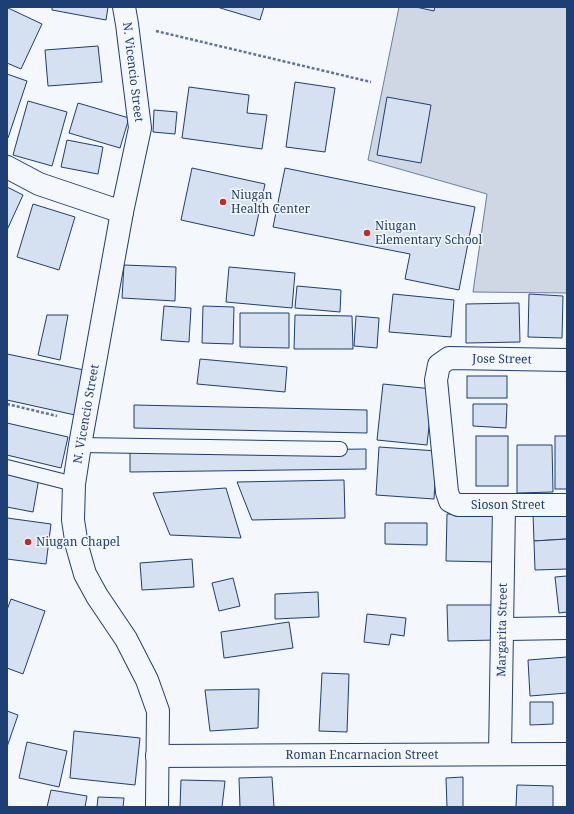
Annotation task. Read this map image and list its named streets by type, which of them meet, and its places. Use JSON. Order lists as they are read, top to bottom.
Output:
{
  "streets": {
    "street": [
      "N. Vicencio Street",
      "Jose Street",
      "Sioson Street",
      "Margarita Street",
      "Roman Encarnacion Street"
    ]
  },
  "crossings": [
    ["N. Vicencio Street", "Roman Encarnacion Street"],
    ["Jose Street", "Sioson Street"],
    ["Sioson Street", "Margarita Street"],
    ["Margarita Street", "Roman Encarnacion Street"]
  ],
  "places": ["Niugan Health Center", "Niugan Elementary School", "Niugan Chapel"]
}
